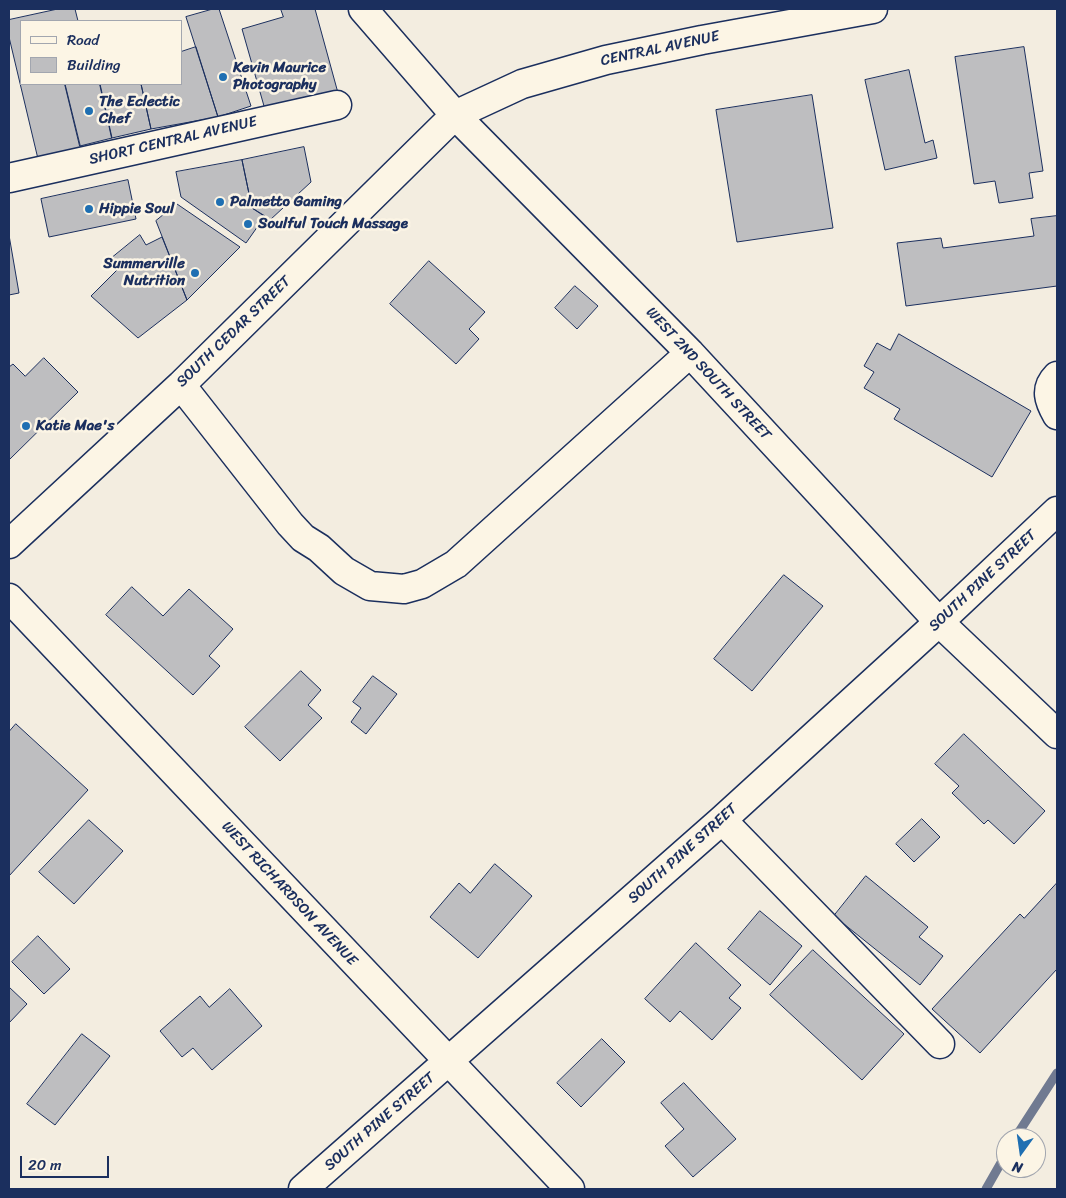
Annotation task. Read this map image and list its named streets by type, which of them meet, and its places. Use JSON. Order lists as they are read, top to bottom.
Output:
{
  "streets": {
    "street": [
      "CENTRAL AVENUE",
      "SHORT CENTRAL AVENUE",
      "SOUTH CEDAR STREET",
      "WEST 2ND SOUTH STREET",
      "SOUTH PINE STREET",
      "WEST RICHARDSON AVENUE"
    ]
  },
  "crossings": [
    ["CENTRAL AVENUE", "SOUTH CEDAR STREET"],
    ["CENTRAL AVENUE", "WEST 2ND SOUTH STREET"],
    ["SOUTH CEDAR STREET", "WEST 2ND SOUTH STREET"],
    ["WEST 2ND SOUTH STREET", "SOUTH PINE STREET"],
    ["SOUTH PINE STREET", "WEST RICHARDSON AVENUE"]
  ],
  "places": [
    "Kevin Maurice Photography",
    "The Eclectic Chef",
    "Palmetto Gaming",
    "Hippie Soul",
    "Soulful Touch Massage",
    "Summerville Nutrition",
    "Katie Mae's"
  ],
  "legend": ["Road", "Building"],
  "scale_bar": "20 m",
  "north": "bottom"
}
